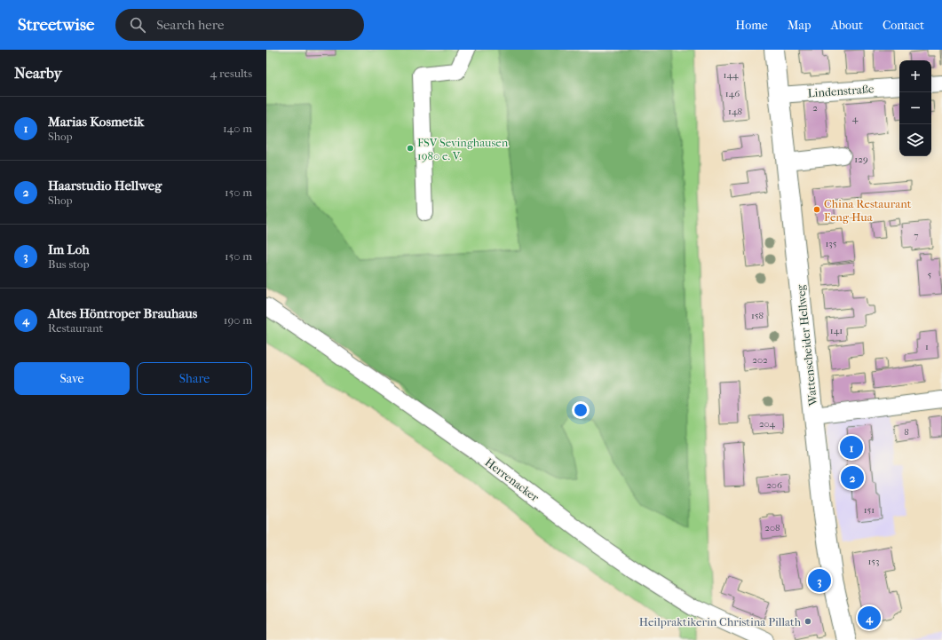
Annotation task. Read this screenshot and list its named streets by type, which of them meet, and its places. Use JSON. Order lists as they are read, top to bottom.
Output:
{
  "streets": {
    "main road": ["Wattenscheider Hellweg"],
    "street": ["Lindenstraße", "Herrenacker"]
  },
  "crossings": [
    ["Lindenstraße", "Wattenscheider Hellweg"]
  ],
  "places": ["FSV Sevinghausen 1980 e. V.", "China Restaurant Feng-Hua", "Heilpraktikerin Christina Pillath"],
  "house_numbers": [
    "144",
    "146",
    "2",
    "148",
    "4",
    "129",
    "7",
    "135",
    "5",
    "158",
    "141",
    "1",
    "202",
    "204",
    "8",
    "206",
    "151",
    "208",
    "153"
  ],
  "page": {
    "header": "Streetwise",
    "search": "Search here",
    "nav": [
      "Home",
      "Map",
      "About",
      "Contact"
    ],
    "heading": ["Nearby", "4 results"],
    "map_buttons": ["+", "−"],
    "list": [
      {
        "mark": "1",
        "name": "Marias Kosmetik",
        "note": "Shop",
        "value": "140 m"
      },
      {
        "mark": "2",
        "name": "Haarstudio Hellweg",
        "note": "Shop",
        "value": "150 m"
      },
      {
        "mark": "3",
        "name": "Im Loh",
        "note": "Bus stop",
        "value": "150 m"
      },
      {
        "mark": "4",
        "name": "Altes Höntroper Brauhaus",
        "note": "Restaurant",
        "value": "190 m"
      }
    ],
    "buttons": ["Save", "Share"],
    "pins": [
      "1",
      "2",
      "3",
      "4"
    ]
  }
}
